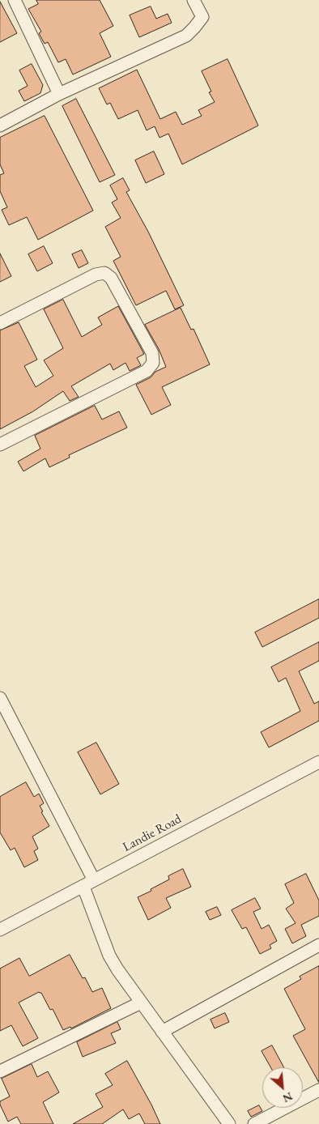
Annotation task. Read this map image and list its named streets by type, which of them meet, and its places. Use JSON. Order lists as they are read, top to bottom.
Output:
{
  "streets": {
    "street": ["Landie Road"]
  },
  "north": "bottom right"
}
